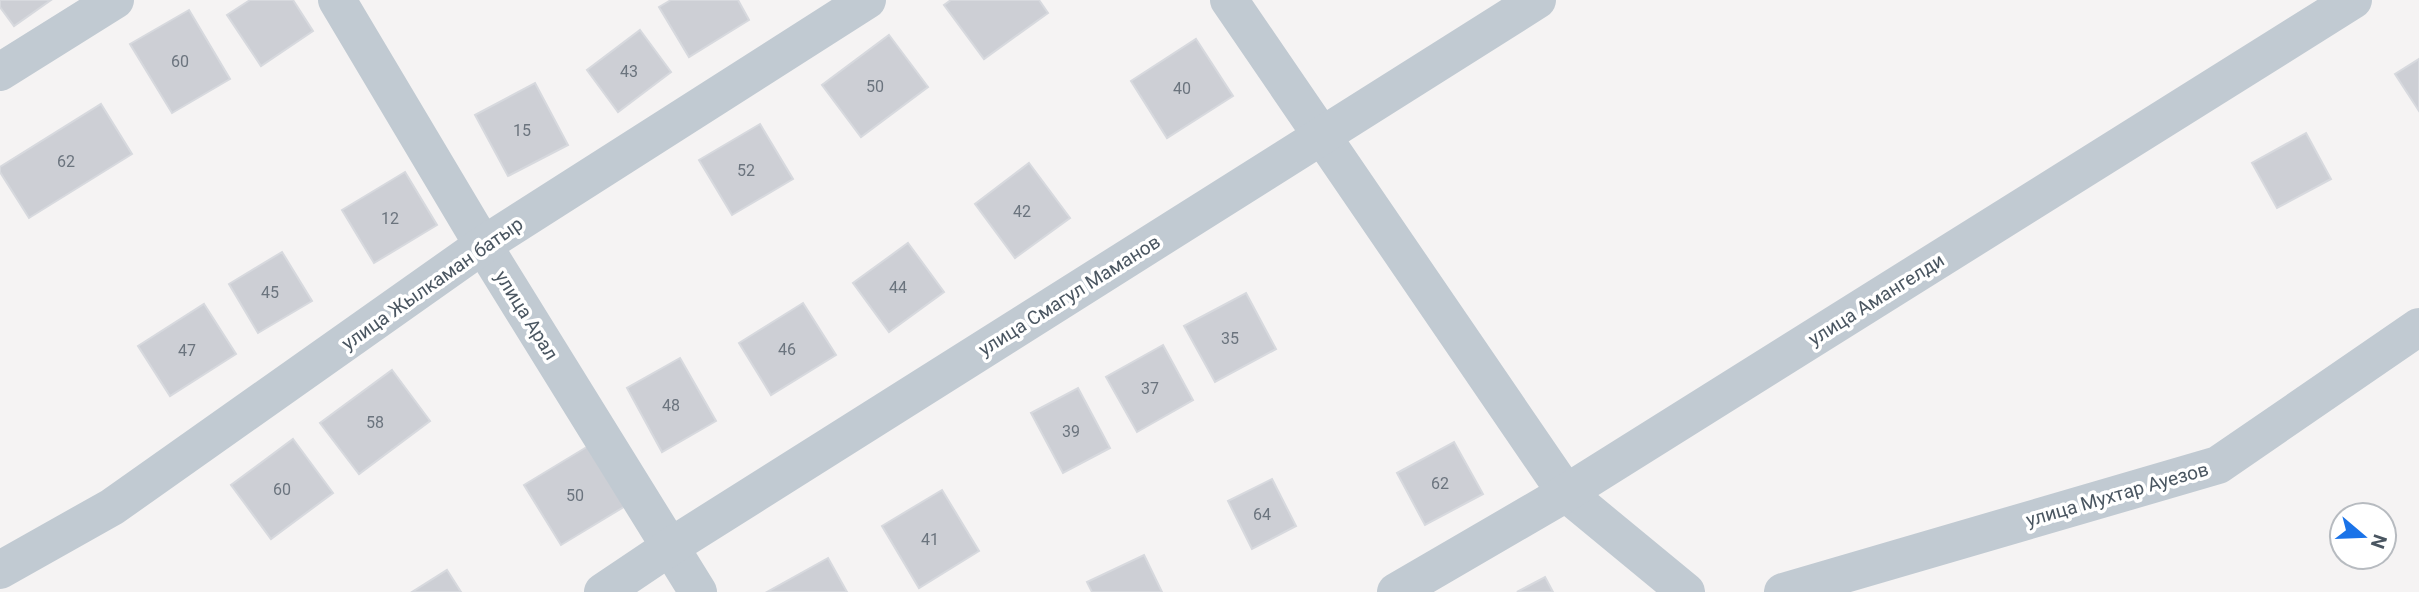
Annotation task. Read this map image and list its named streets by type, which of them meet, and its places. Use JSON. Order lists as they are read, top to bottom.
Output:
{
  "streets": {
    "street": [
      "улица Жылкаман батыр",
      "улица Смагул Маманов",
      "улица Амангелди",
      "улица Арал",
      "улица Мухтар Ауезов"
    ]
  },
  "crossings": [
    ["улица Жылкаман батыр", "улица Арал"],
    ["улица Смагул Маманов", "улица Арал"]
  ],
  "house_numbers": [
    "60",
    "43",
    "50",
    "40",
    "15",
    "62",
    "52",
    "42",
    "12",
    "44",
    "45",
    "35",
    "46",
    "47",
    "37",
    "48",
    "58",
    "39",
    "62",
    "60",
    "50",
    "64",
    "41"
  ],
  "north": "right"
}
